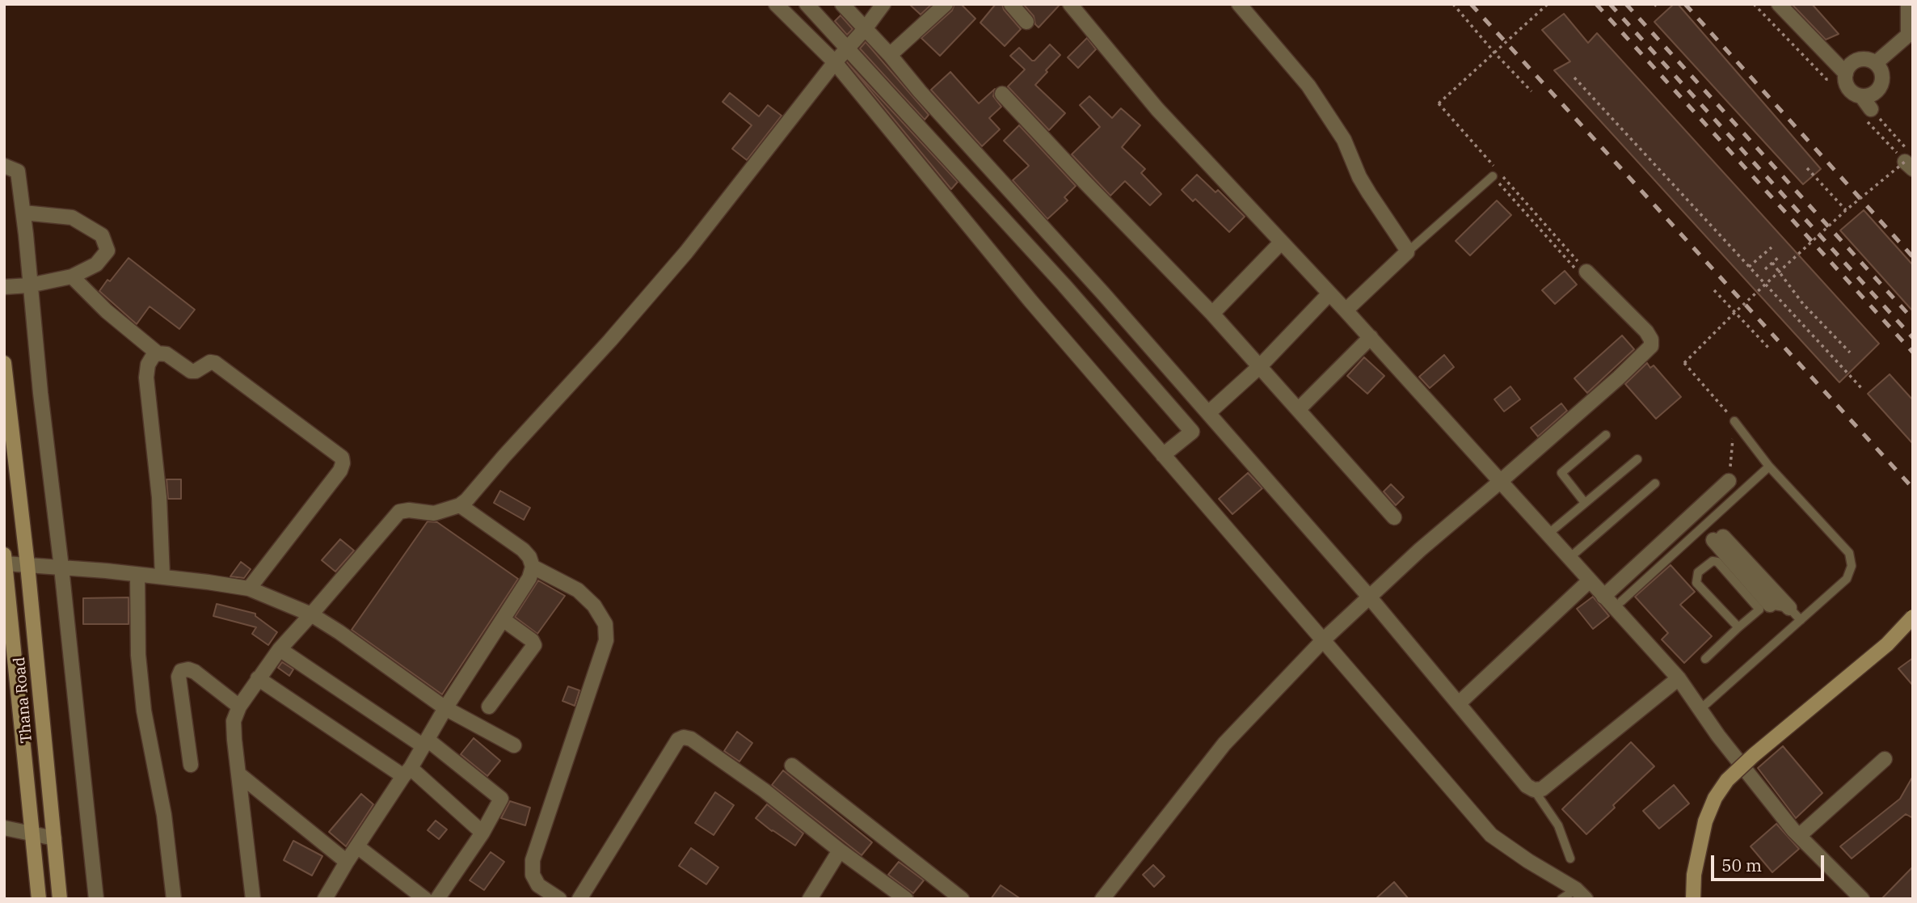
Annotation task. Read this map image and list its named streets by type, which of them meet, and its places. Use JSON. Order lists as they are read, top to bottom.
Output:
{
  "streets": {
    "street": ["Thana Road"]
  },
  "scale_bar": "50 m"
}
